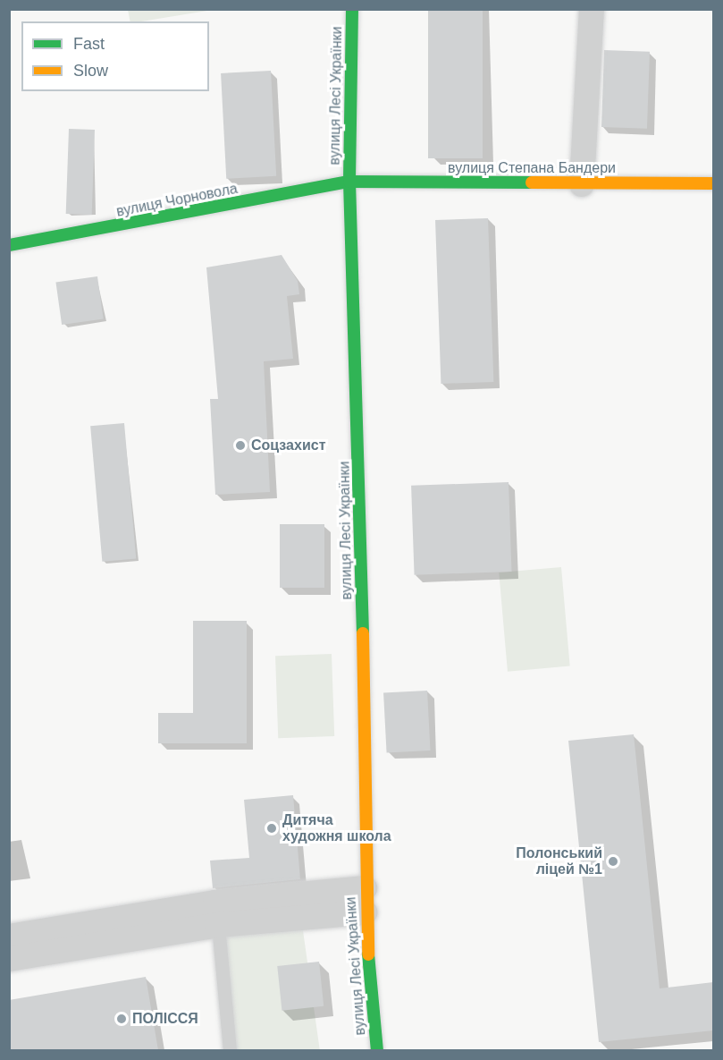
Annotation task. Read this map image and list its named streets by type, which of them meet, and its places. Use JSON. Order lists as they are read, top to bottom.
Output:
{
  "streets": {
    "main road": ["вулиця Лесі Українки", "вулиця Степана Бандери", "вулиця Чорновола"]
  },
  "crossings": [
    ["вулиця Лесі Українки", "вулиця Степана Бандери"],
    ["вулиця Лесі Українки", "вулиця Чорновола"],
    ["вулиця Степана Бандери", "вулиця Чорновола"]
  ],
  "places": [
    "Соцзахист",
    "Дитяча художня школа",
    "Полонський ліцей №1",
    "ПОЛІССЯ"
  ],
  "legend": ["Fast", "Slow"]
}
